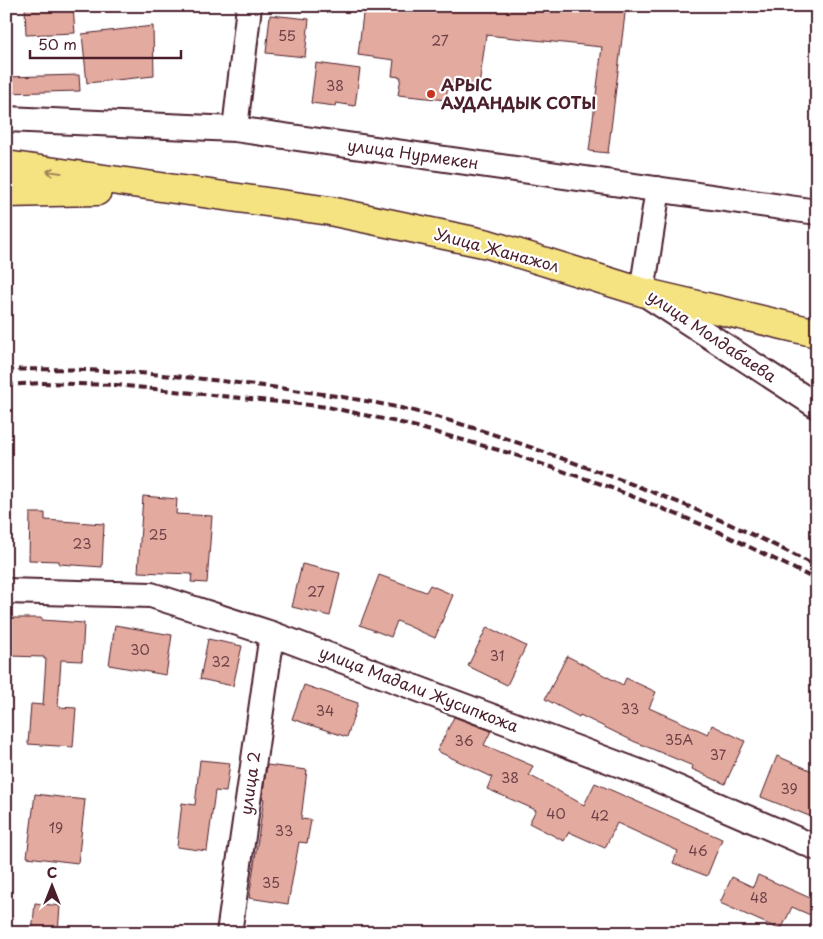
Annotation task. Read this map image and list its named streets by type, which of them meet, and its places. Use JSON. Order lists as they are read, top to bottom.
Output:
{
  "streets": {
    "main road": ["Улица Жанажол"],
    "street": [
      "улица Нурмекен",
      "улица Молдабаева",
      "улица Мадали Жусипкожа",
      "улица 2"
    ]
  },
  "crossings": [
    ["улица Нурмекен", "улица Молдабаева"],
    ["Улица Жанажол", "улица Молдабаева"],
    ["улица Мадали Жусипкожа", "улица 2"]
  ],
  "places": ["АРЫС АУДАНДЫК СОТЫ"],
  "house_numbers": [
    "55",
    "27",
    "38",
    "25",
    "23",
    "27",
    "30",
    "31",
    "32",
    "33",
    "34",
    "35А",
    "36",
    "37",
    "38",
    "39",
    "40",
    "42",
    "19",
    "33",
    "46",
    "35",
    "48"
  ],
  "scale_bar": "50 m",
  "north": "top"
}
